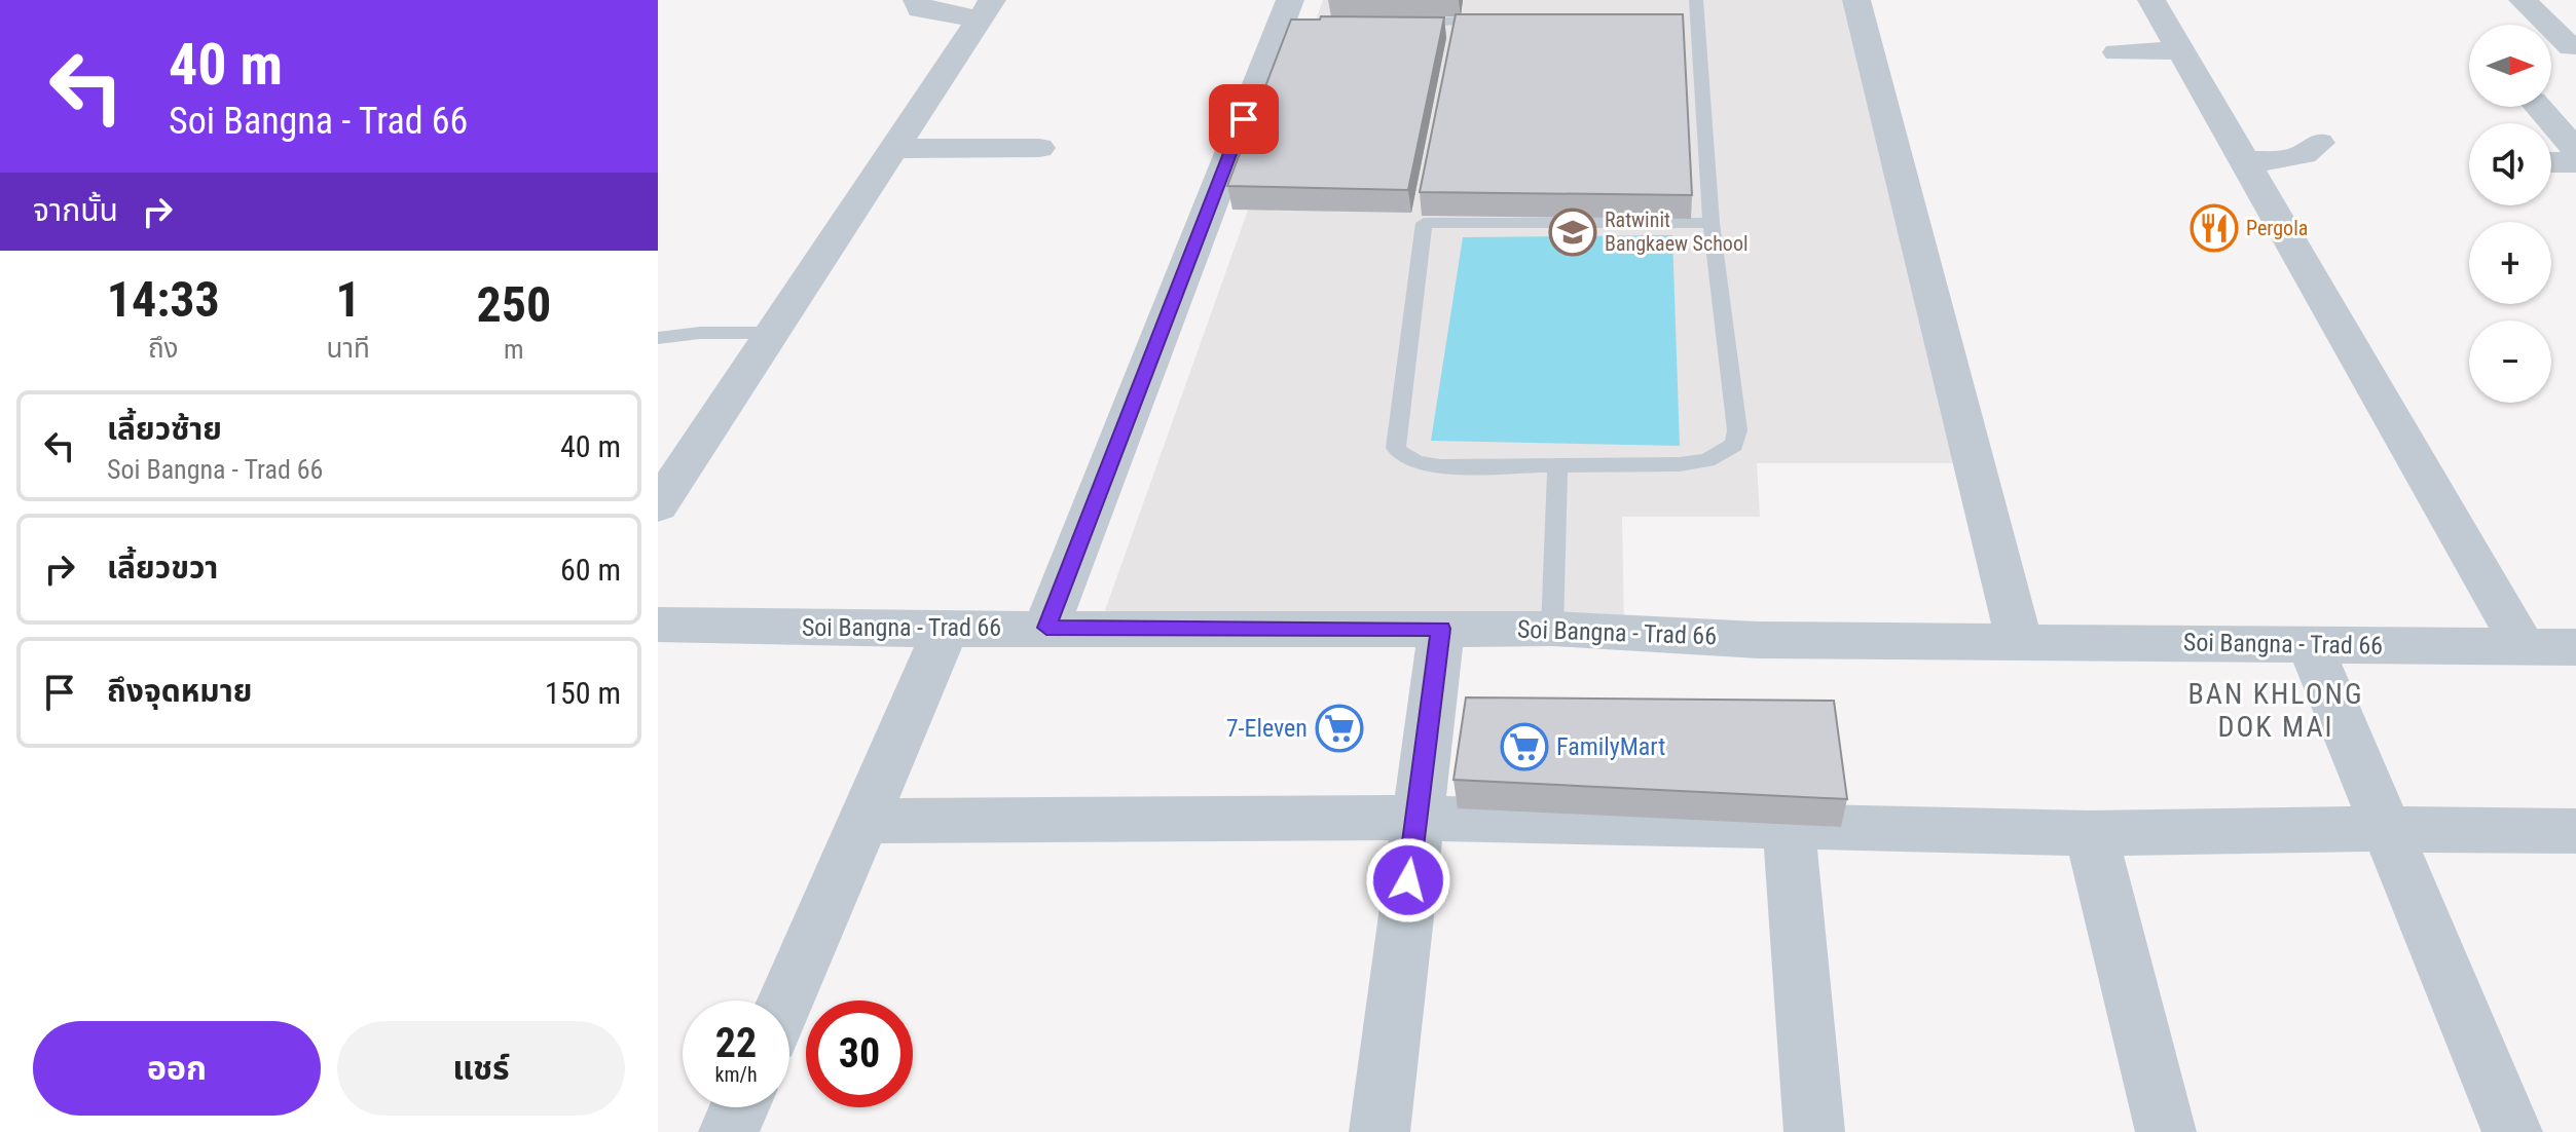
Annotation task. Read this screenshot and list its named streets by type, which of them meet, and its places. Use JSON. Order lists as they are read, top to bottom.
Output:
{
  "streets": {
    "street": ["Soi Bangna - Trad 66"]
  },
  "districts": ["BAN KHLONG DOK MAI"],
  "places": {
    "restaurant": ["Pergola"],
    "school or university": ["Ratwinit Bangkaew School"],
    "supermarket": ["7-Eleven", "FamilyMart"]
  },
  "north": "right",
  "page": {
    "turn": ["40 m", "Soi Bangna - Trad 66"],
    "map_buttons": ["+", "−"],
    "then": "จากนั้น",
    "eta": [
      "14:33",
      "ถึง",
      "1",
      "นาที",
      "250",
      "m"
    ],
    "list": [
      {
        "name": "เลี้ยวซ้าย",
        "note": "Soi Bangna - Trad 66",
        "value": "40 m"
      },
      {
        "name": "เลี้ยวขวา",
        "value": "60 m"
      },
      {
        "name": "ถึงจุดหมาย",
        "value": "150 m"
      }
    ],
    "speed": "22 km/h",
    "limit": "30",
    "buttons": ["ออก", "แชร์"]
  }
}
